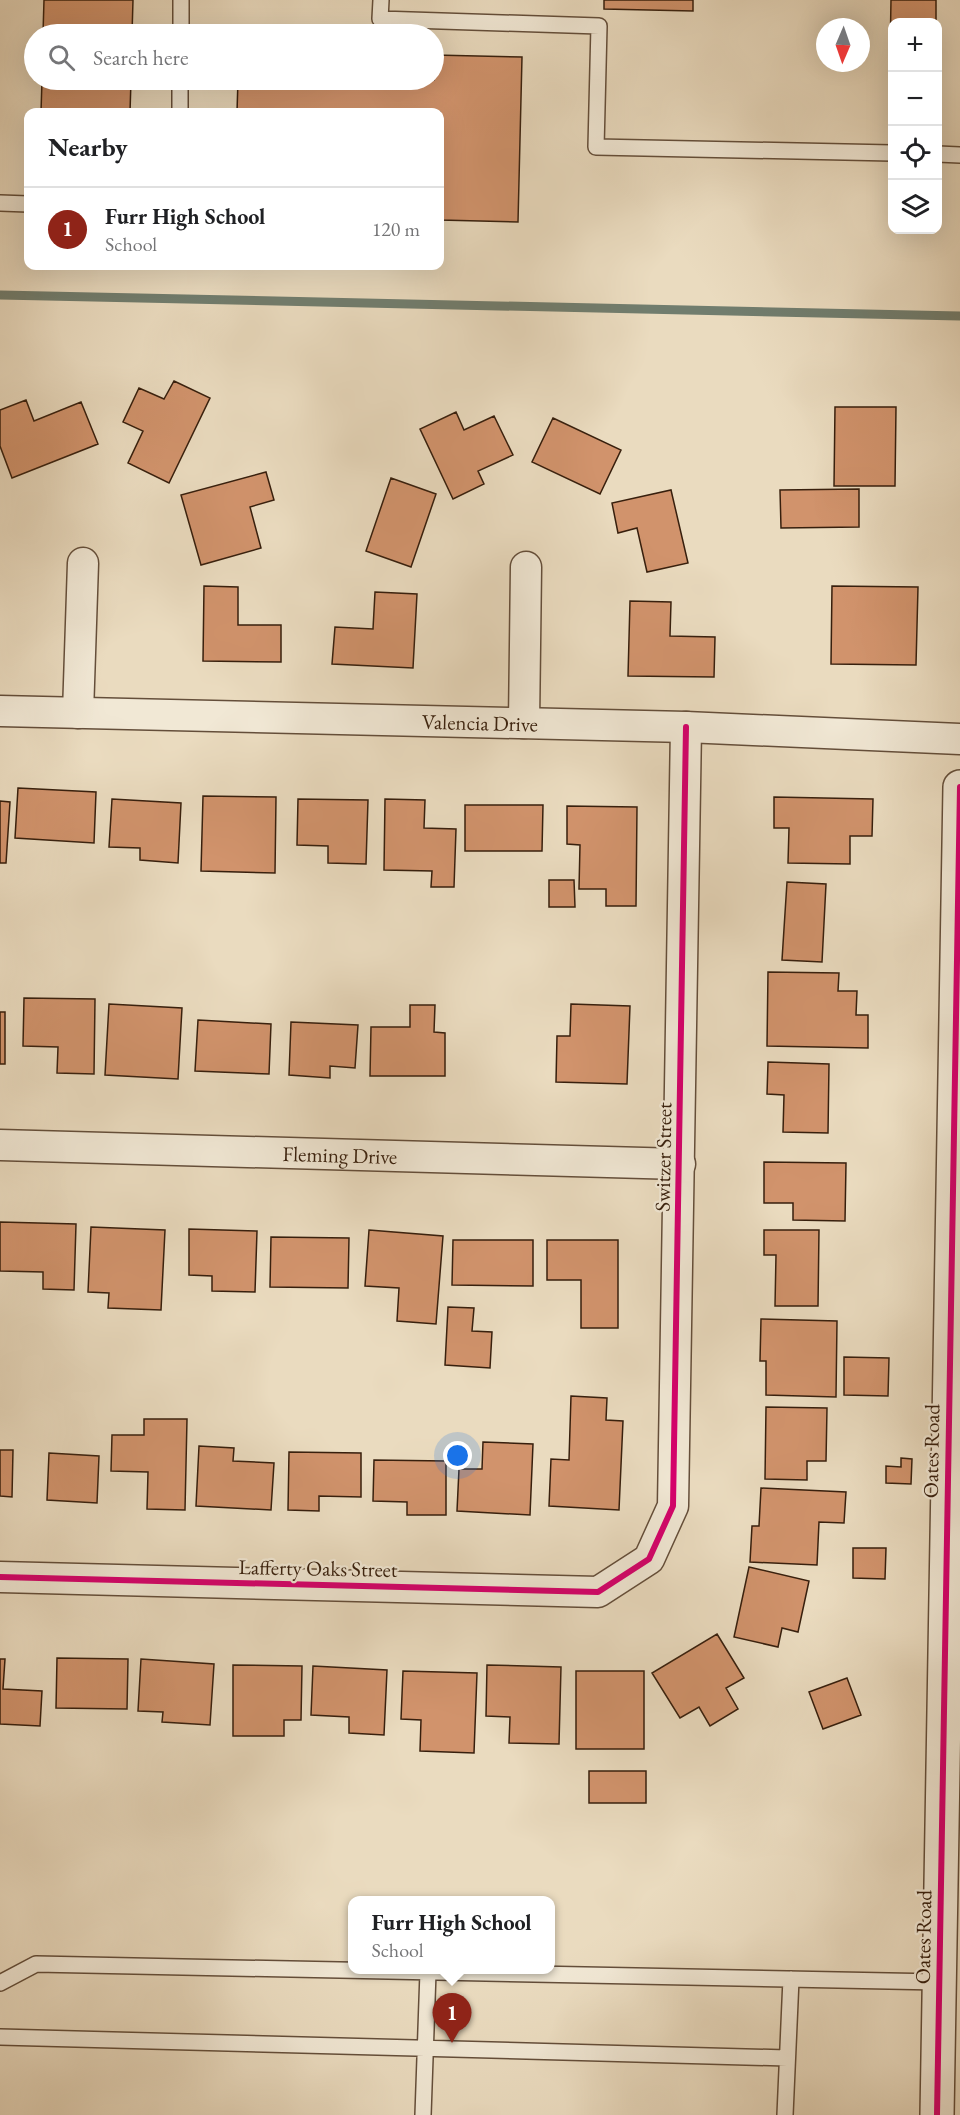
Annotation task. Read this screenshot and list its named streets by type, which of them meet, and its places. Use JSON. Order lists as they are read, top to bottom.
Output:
{
  "streets": {
    "street": [
      "Valencia Drive",
      "Fleming Drive",
      "Switzer Street",
      "Oates Road",
      "Lafferty Oaks Street"
    ]
  },
  "crossings": [
    ["Valencia Drive", "Switzer Street"],
    ["Fleming Drive", "Switzer Street"],
    ["Switzer Street", "Lafferty Oaks Street"]
  ],
  "north": "bottom",
  "page": {
    "map_buttons": ["+", "−"],
    "search": "Search here",
    "heading": "Nearby",
    "list": [
      {
        "mark": "1",
        "name": "Furr High School",
        "note": "School",
        "value": "120 m"
      }
    ],
    "popup": ["Furr High School", "School"],
    "pins": "1"
  }
}
